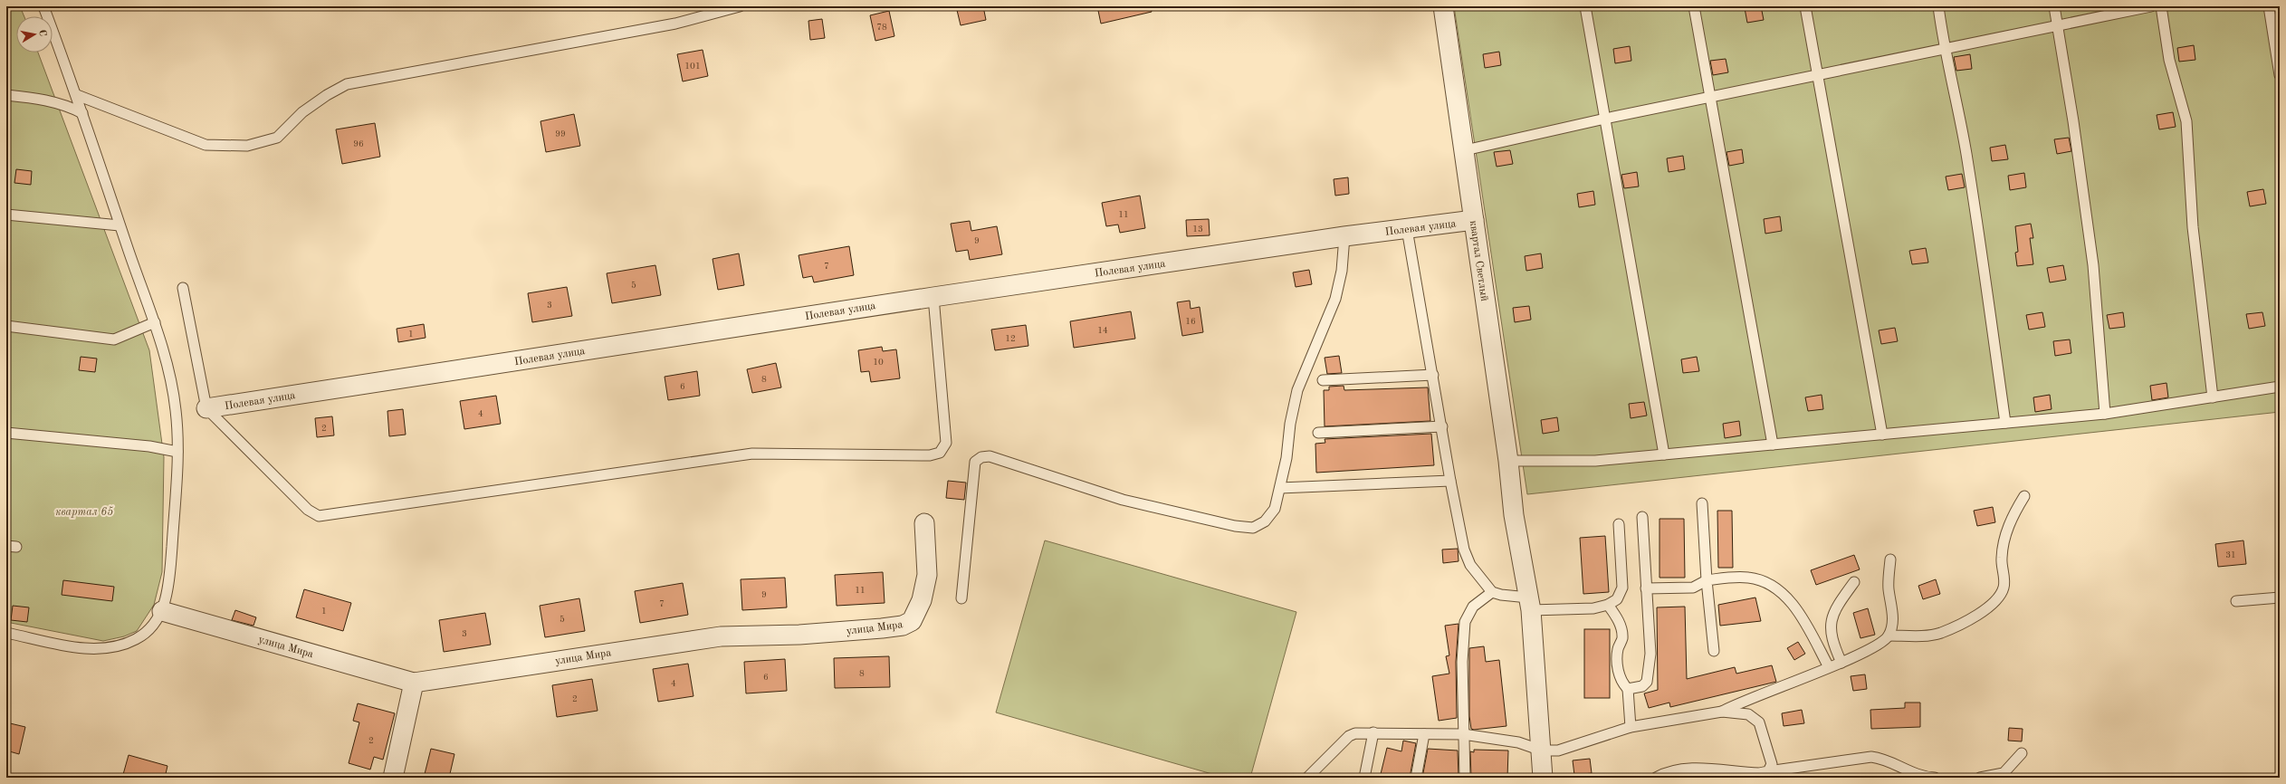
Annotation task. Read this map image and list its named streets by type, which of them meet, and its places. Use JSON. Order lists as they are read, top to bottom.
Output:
{
  "streets": {
    "street": ["Полевая улица", "квартал Светлый", "улица Мира"]
  },
  "crossings": [
    ["Полевая улица", "квартал Светлый"]
  ],
  "parks": ["квартал 65"],
  "house_numbers": [
    "78",
    "101",
    "99",
    "96",
    "11",
    "13",
    "9",
    "7",
    "5",
    "3",
    "16",
    "14",
    "1",
    "12",
    "10",
    "8",
    "6",
    "4",
    "2",
    "31",
    "11",
    "9",
    "7",
    "1",
    "5",
    "3",
    "8",
    "6",
    "4",
    "2",
    "2"
  ],
  "north": "right"
}
